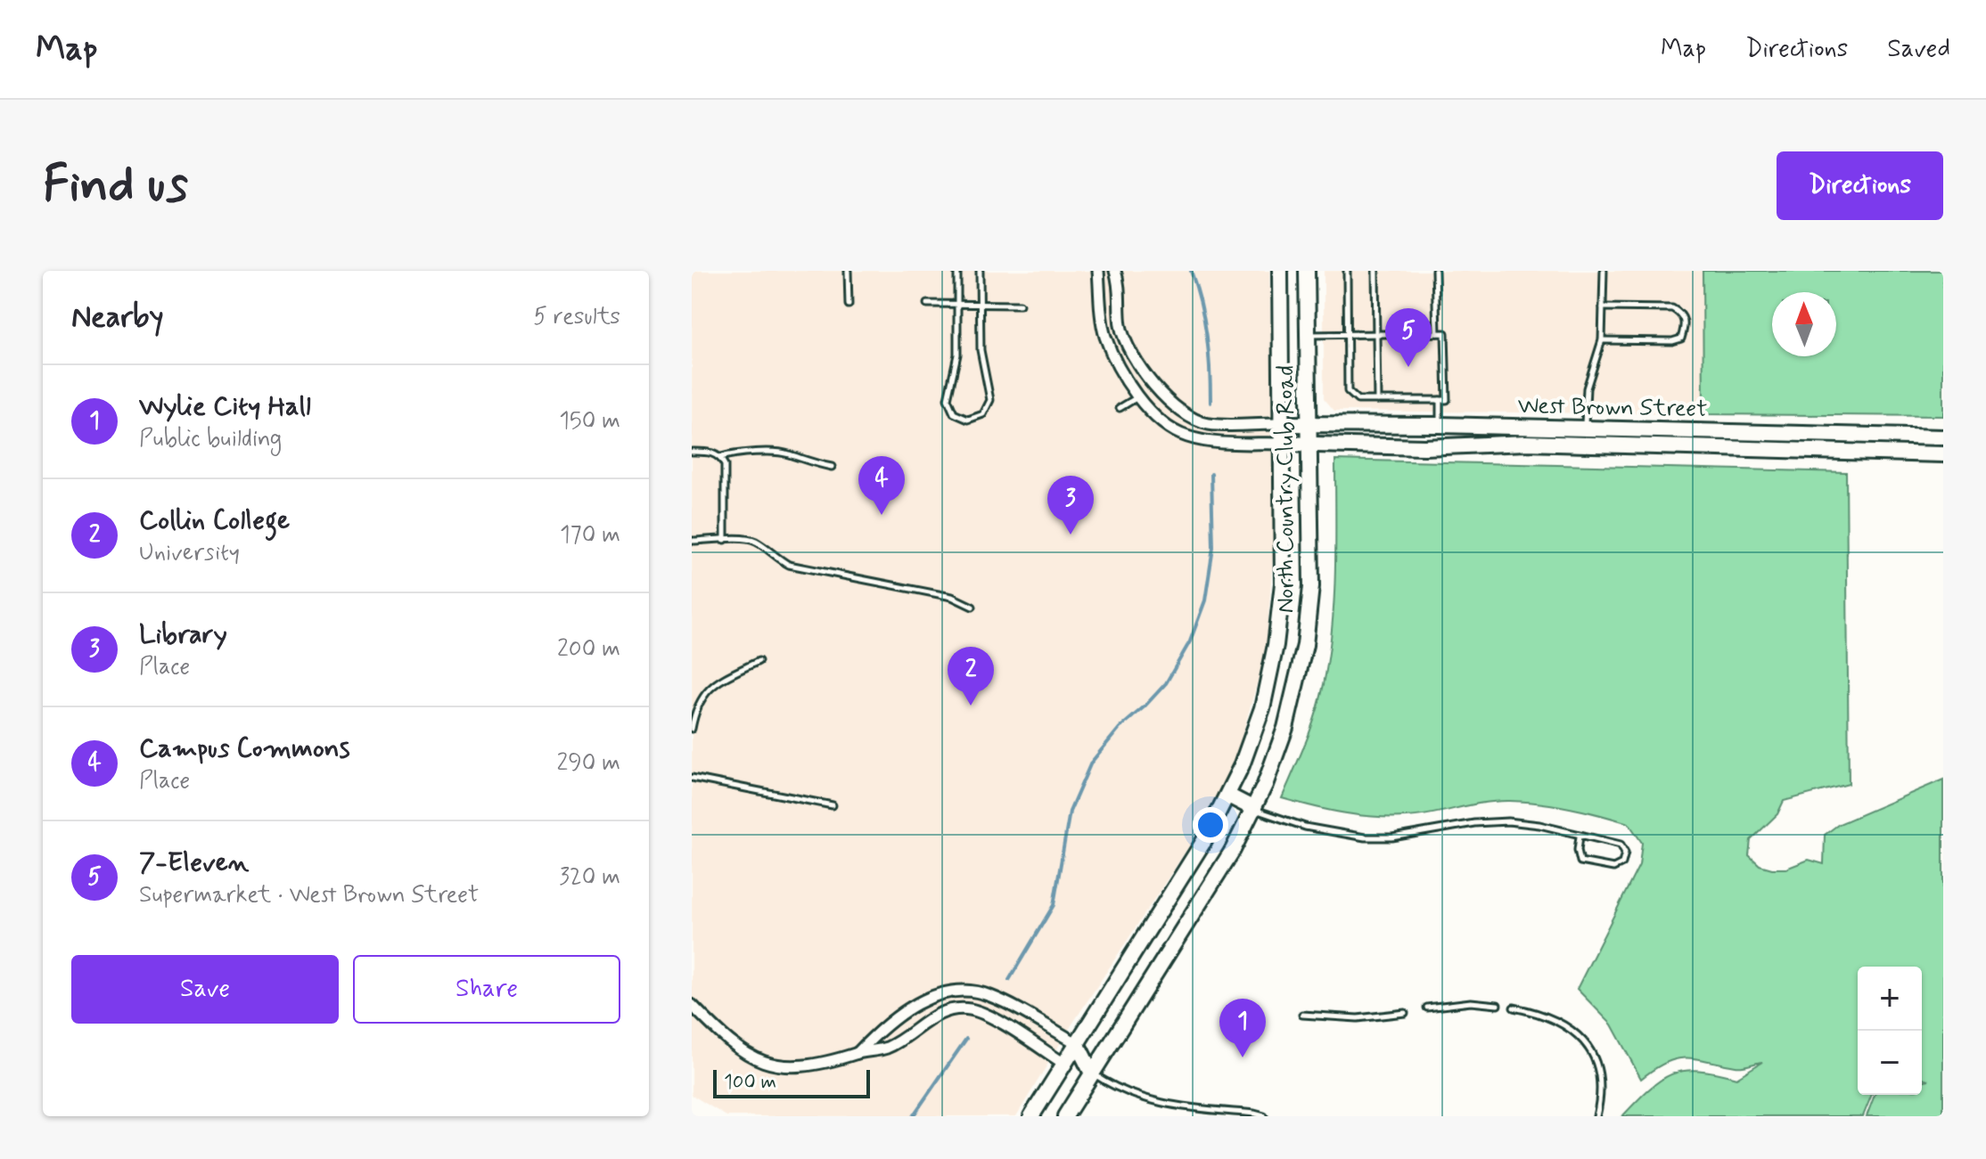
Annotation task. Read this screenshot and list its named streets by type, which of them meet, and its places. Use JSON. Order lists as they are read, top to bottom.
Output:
{
  "streets": {
    "main road": ["West Brown Street", "North Country Club Road"]
  },
  "crossings": [
    ["West Brown Street", "North Country Club Road"]
  ],
  "scale_bar": "100 m",
  "north": "top",
  "page": {
    "header": "Map",
    "nav": ["Map", "Directions", "Saved"],
    "buttons": [
      "Directions",
      ["Save", "Share"]
    ],
    "title": "Find us",
    "heading": ["Nearby", "5 results"],
    "pins": [
      "5",
      "4",
      "3",
      "2",
      "1"
    ],
    "list": [
      {
        "mark": "1",
        "name": "Wylie City Hall",
        "note": "Public building",
        "value": "150 m"
      },
      {
        "mark": "2",
        "name": "Collin College",
        "note": "University",
        "value": "170 m"
      },
      {
        "mark": "3",
        "name": "Library",
        "note": "Place",
        "value": "200 m"
      },
      {
        "mark": "4",
        "name": "Campus Commons",
        "note": "Place",
        "value": "290 m"
      },
      {
        "mark": "5",
        "name": "7-Eleven",
        "note": "Supermarket · West Brown Street",
        "value": "320 m"
      }
    ],
    "map_buttons": ["+", "−"],
    "scale": "100 m"
  }
}
